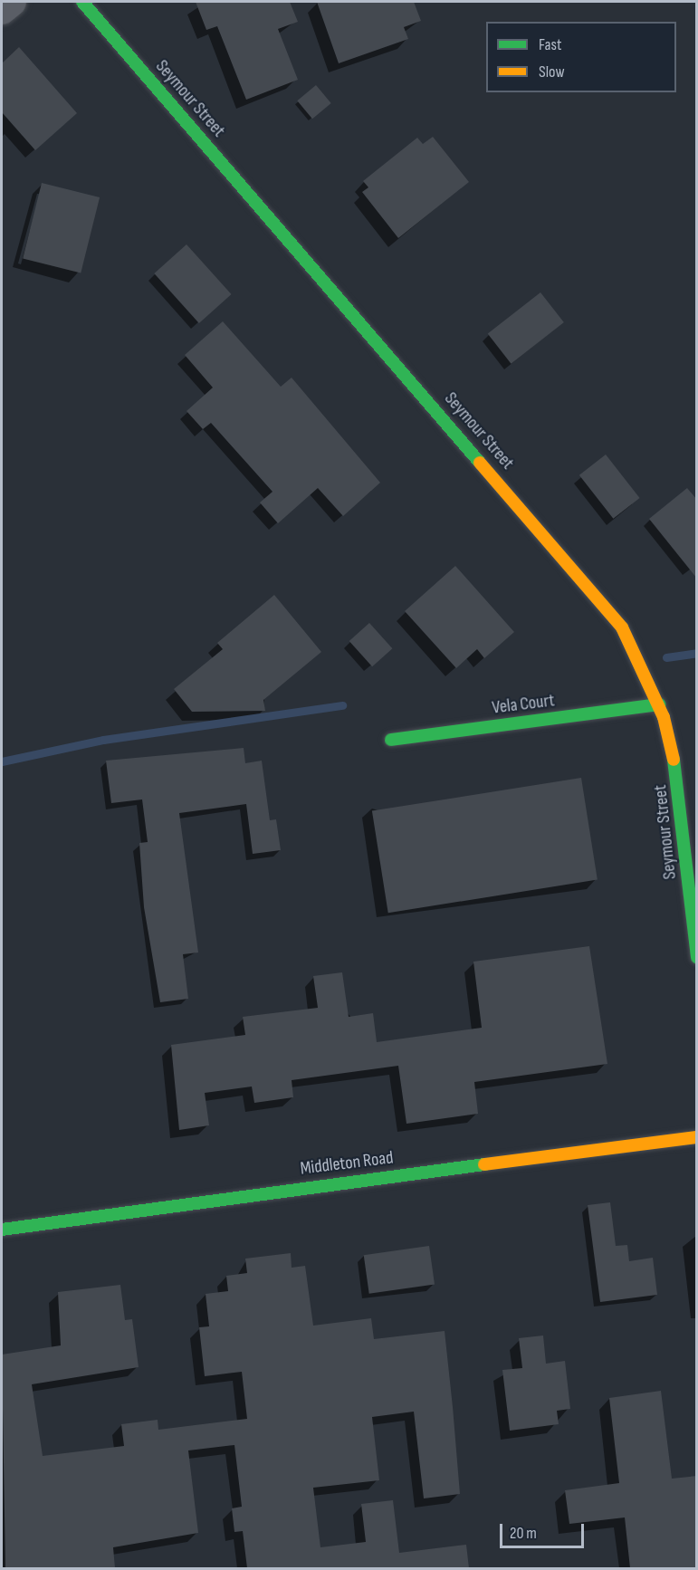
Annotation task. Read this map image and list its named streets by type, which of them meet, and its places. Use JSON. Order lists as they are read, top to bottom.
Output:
{
  "streets": {
    "street": ["Seymour Street", "Vela Court", "Middleton Road"]
  },
  "crossings": [
    ["Seymour Street", "Vela Court"]
  ],
  "legend": ["Fast", "Slow"],
  "scale_bar": "20 m"
}
